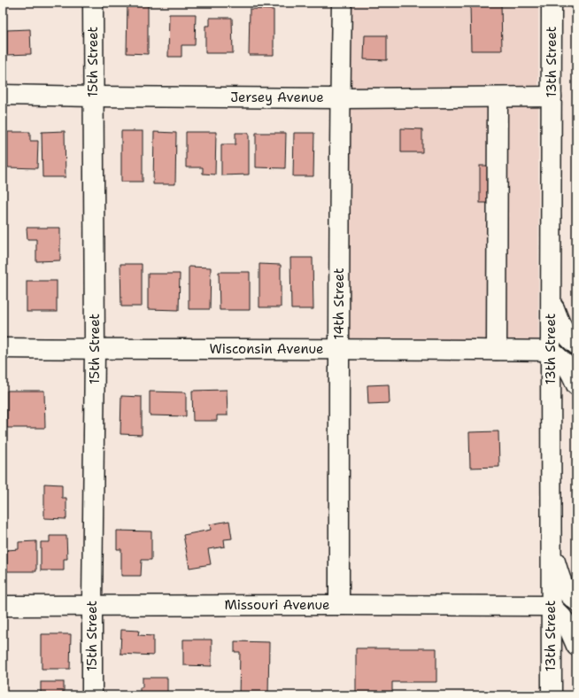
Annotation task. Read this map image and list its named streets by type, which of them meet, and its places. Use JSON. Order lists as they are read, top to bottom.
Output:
{
  "streets": {
    "main road": [
      "15th Street",
      "13th Street",
      "Jersey Avenue",
      "14th Street",
      "Wisconsin Avenue",
      "Missouri Avenue"
    ]
  },
  "crossings": [
    ["15th Street", "Jersey Avenue"],
    ["15th Street", "Wisconsin Avenue"],
    ["15th Street", "Missouri Avenue"],
    ["13th Street", "Jersey Avenue"],
    ["13th Street", "Wisconsin Avenue"],
    ["13th Street", "Missouri Avenue"],
    ["Jersey Avenue", "14th Street"],
    ["14th Street", "Wisconsin Avenue"],
    ["14th Street", "Missouri Avenue"]
  ]
}
